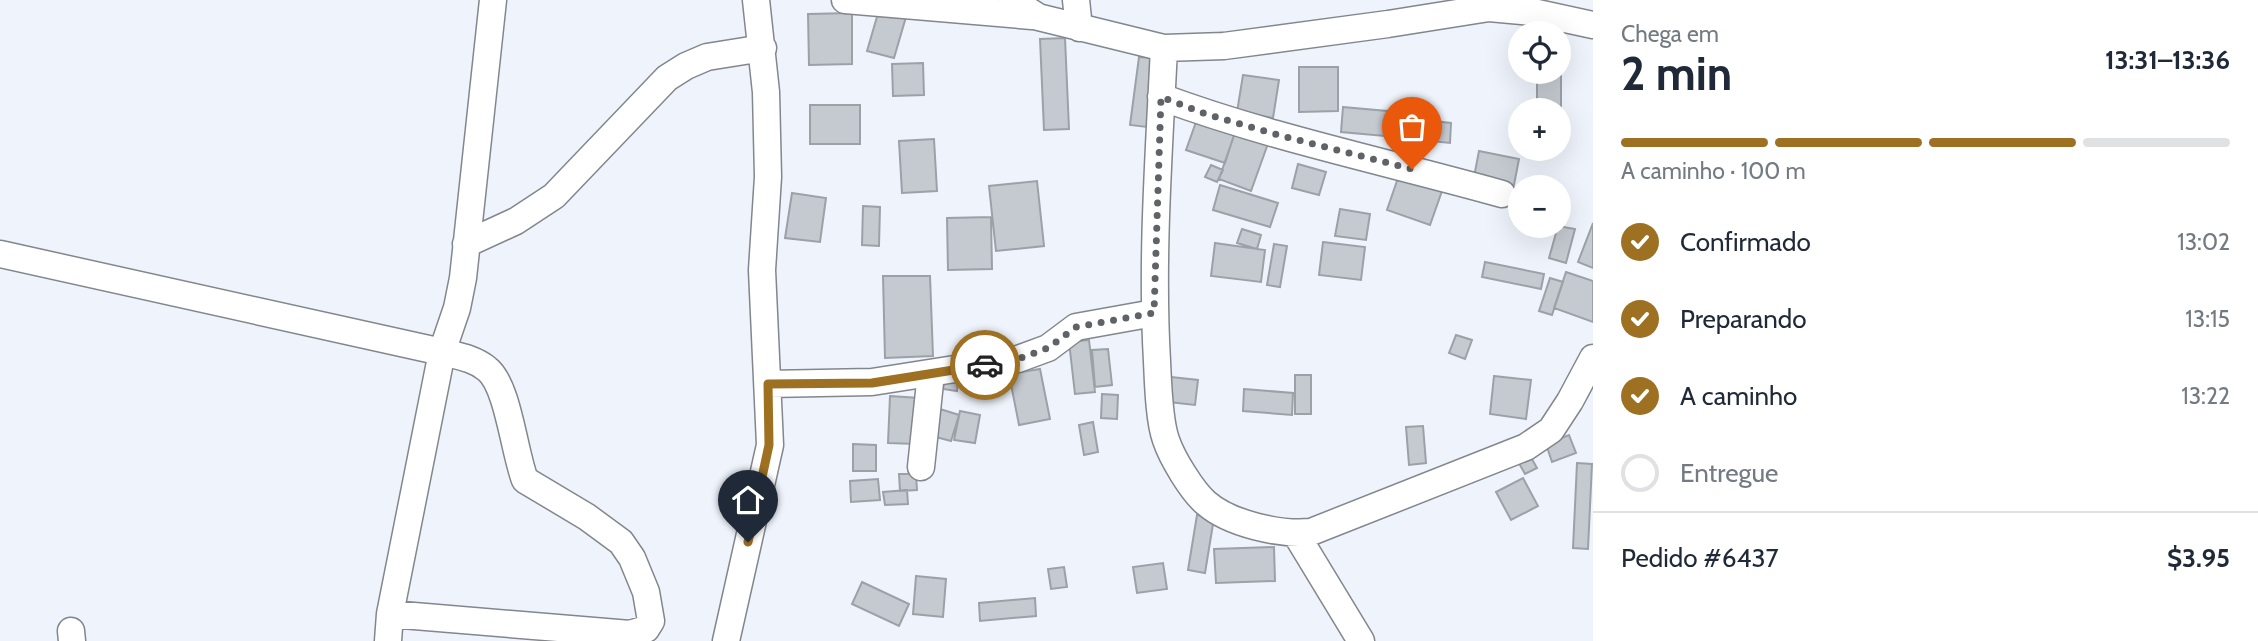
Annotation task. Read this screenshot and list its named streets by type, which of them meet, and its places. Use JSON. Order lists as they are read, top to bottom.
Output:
{
  "page": {
    "heading": ["2 min", "Chega em", "13:31–13:36"],
    "panel": ["Pedido #6437", "$3.95"],
    "map_buttons": ["+", "−"],
    "bar": "A caminho · 100 m",
    "list": [
      ["Confirmado", "13:02"],
      ["Preparando", "13:15"],
      ["A caminho", "13:22"],
      "Entregue"
    ]
  }
}
